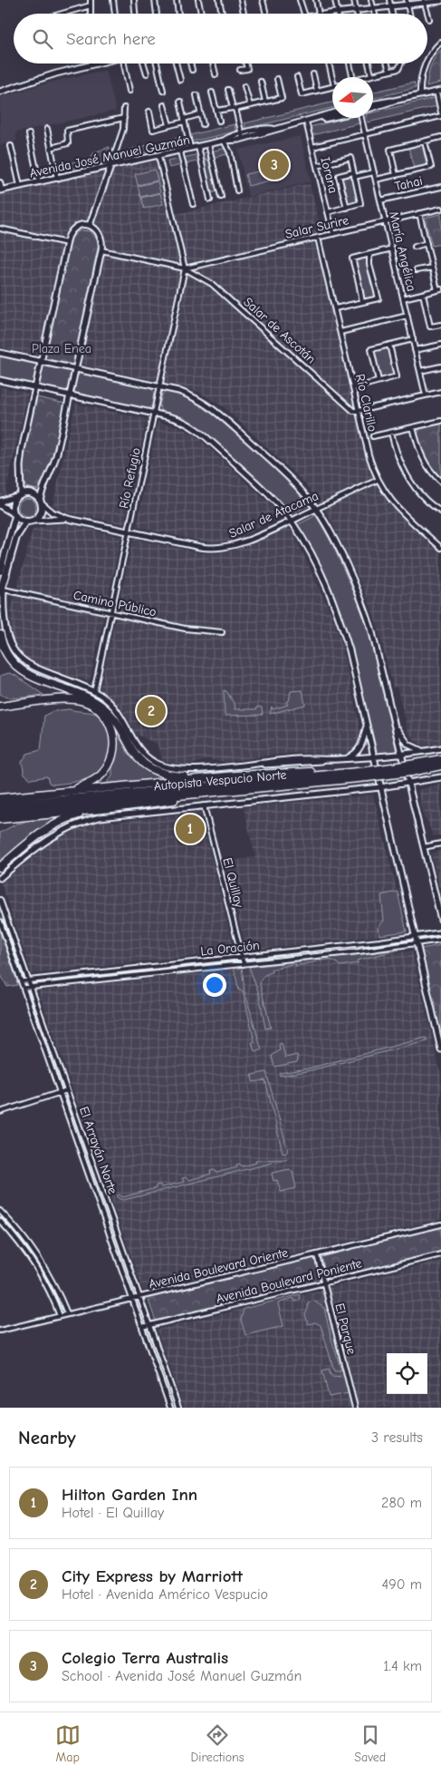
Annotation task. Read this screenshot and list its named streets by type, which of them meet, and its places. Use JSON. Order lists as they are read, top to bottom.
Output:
{
  "streets": {
    "highway": ["Autopista Vespucio Norte"],
    "street": [
      "Avenida José Manuel Guzmán",
      "Iorana",
      "Tahai",
      "Salar Surire",
      "María Angélica",
      "Salar de Ascotán",
      "Río Clarillo",
      "Río Refugio",
      "Salar de Atacama",
      "Camino Público",
      "El Quillay",
      "La Oración",
      "El Arrayán Norte",
      "Avenida Boulevard Oriente",
      "Avenida Boulevard Poniente",
      "El Parque"
    ]
  },
  "crossings": [
    ["Avenida José Manuel Guzmán", "Iorana"],
    ["Iorana", "Salar Surire"],
    ["Tahai", "María Angélica"],
    ["Salar Surire", "María Angélica"],
    ["Salar Surire", "Salar de Ascotán"],
    ["Salar Surire", "Río Clarillo"],
    ["Salar Surire", "Río Refugio"],
    ["Salar de Ascotán", "Río Clarillo"],
    ["Salar de Ascotán", "Río Refugio"],
    ["Río Clarillo", "Salar de Atacama"],
    ["Río Refugio", "Salar de Atacama"],
    ["Río Refugio", "Camino Público"],
    ["El Quillay", "La Oración"],
    ["La Oración", "El Arrayán Norte"],
    ["El Arrayán Norte", "Avenida Boulevard Oriente"],
    ["El Arrayán Norte", "Avenida Boulevard Poniente"],
    ["Avenida Boulevard Oriente", "El Parque"],
    ["Avenida Boulevard Poniente", "El Parque"]
  ],
  "parks": ["Plaza Enea"],
  "north": "left",
  "page": {
    "search": "Search here",
    "pins": ["3", "2", "1"],
    "heading": ["Nearby", "3 results"],
    "list": [
      {
        "mark": "1",
        "name": "Hilton Garden Inn",
        "note": "Hotel · El Quillay",
        "value": "280 m"
      },
      {
        "mark": "2",
        "name": "City Express by Marriott",
        "note": "Hotel · Avenida Américo Vespucio",
        "value": "490 m"
      },
      {
        "mark": "3",
        "name": "Colegio Terra Australis",
        "note": "School · Avenida José Manuel Guzmán",
        "value": "1.4 km"
      }
    ],
    "nav": ["Map", "Directions", "Saved"]
  }
}
